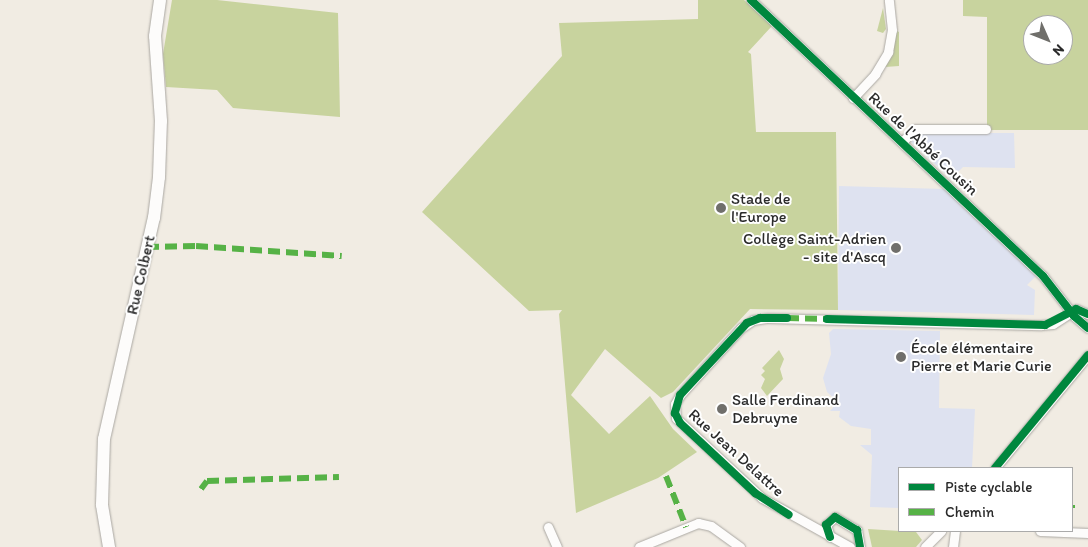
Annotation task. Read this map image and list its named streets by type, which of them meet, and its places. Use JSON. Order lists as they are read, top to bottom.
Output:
{
  "streets": {
    "main road": ["Rue Colbert"],
    "street": ["Rue de l'Abbé Cousin", "Rue Jean Delattre"]
  },
  "crossings": [
    ["Rue de l'Abbé Cousin", "Rue Jean Delattre"]
  ],
  "places": [
    "Stade de l'Europe",
    "Collège Saint-Adrien - site d'Ascq",
    "École élémentaire Pierre et Marie Curie",
    "Salle Ferdinand Debruyne"
  ],
  "legend": ["Piste cyclable", "Chemin"],
  "north": "bottom right"
}
